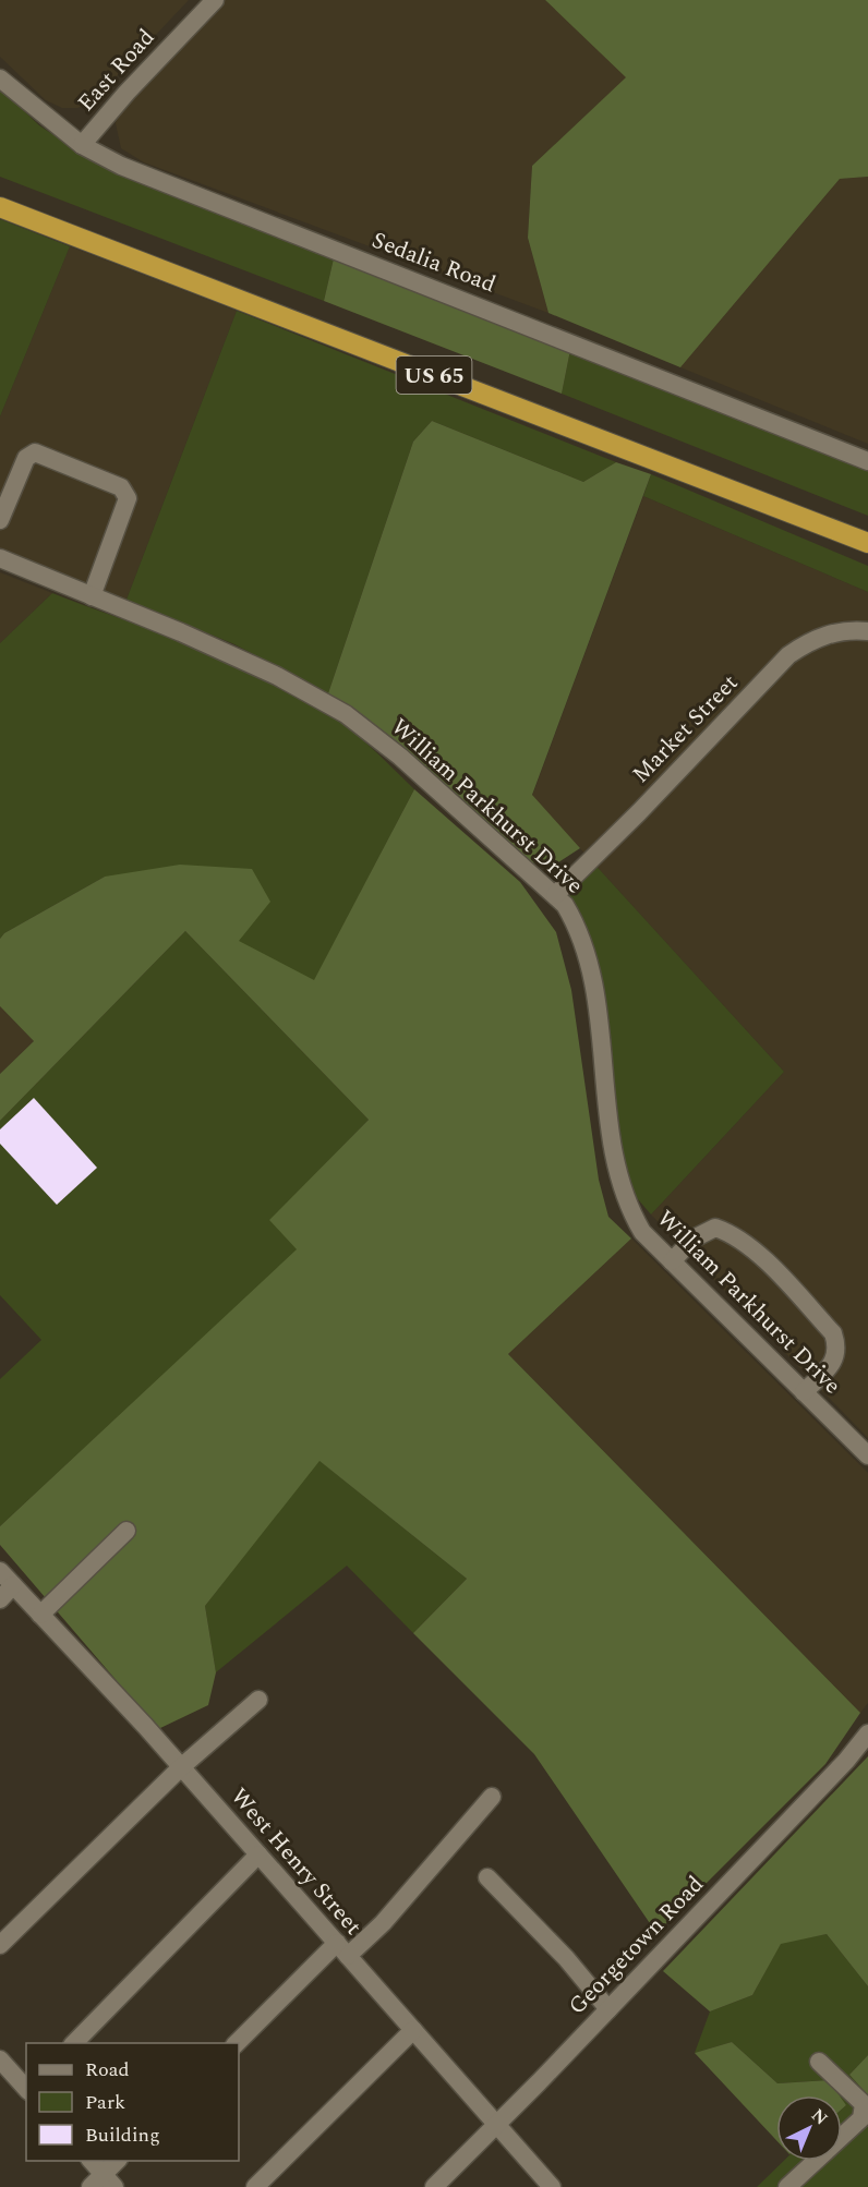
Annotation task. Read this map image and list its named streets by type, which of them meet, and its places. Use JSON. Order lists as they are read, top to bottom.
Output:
{
  "streets": {
    "highway": ["US 65"],
    "street": [
      "East Road",
      "Sedalia Road",
      "Market Street",
      "William Parkhurst Drive",
      "West Henry Street",
      "Georgetown Road"
    ]
  },
  "crossings": [
    ["East Road", "Sedalia Road"],
    ["Market Street", "William Parkhurst Drive"],
    ["West Henry Street", "Georgetown Road"]
  ],
  "legend": ["Road", "Park", "Building"],
  "north": "top right"
}
